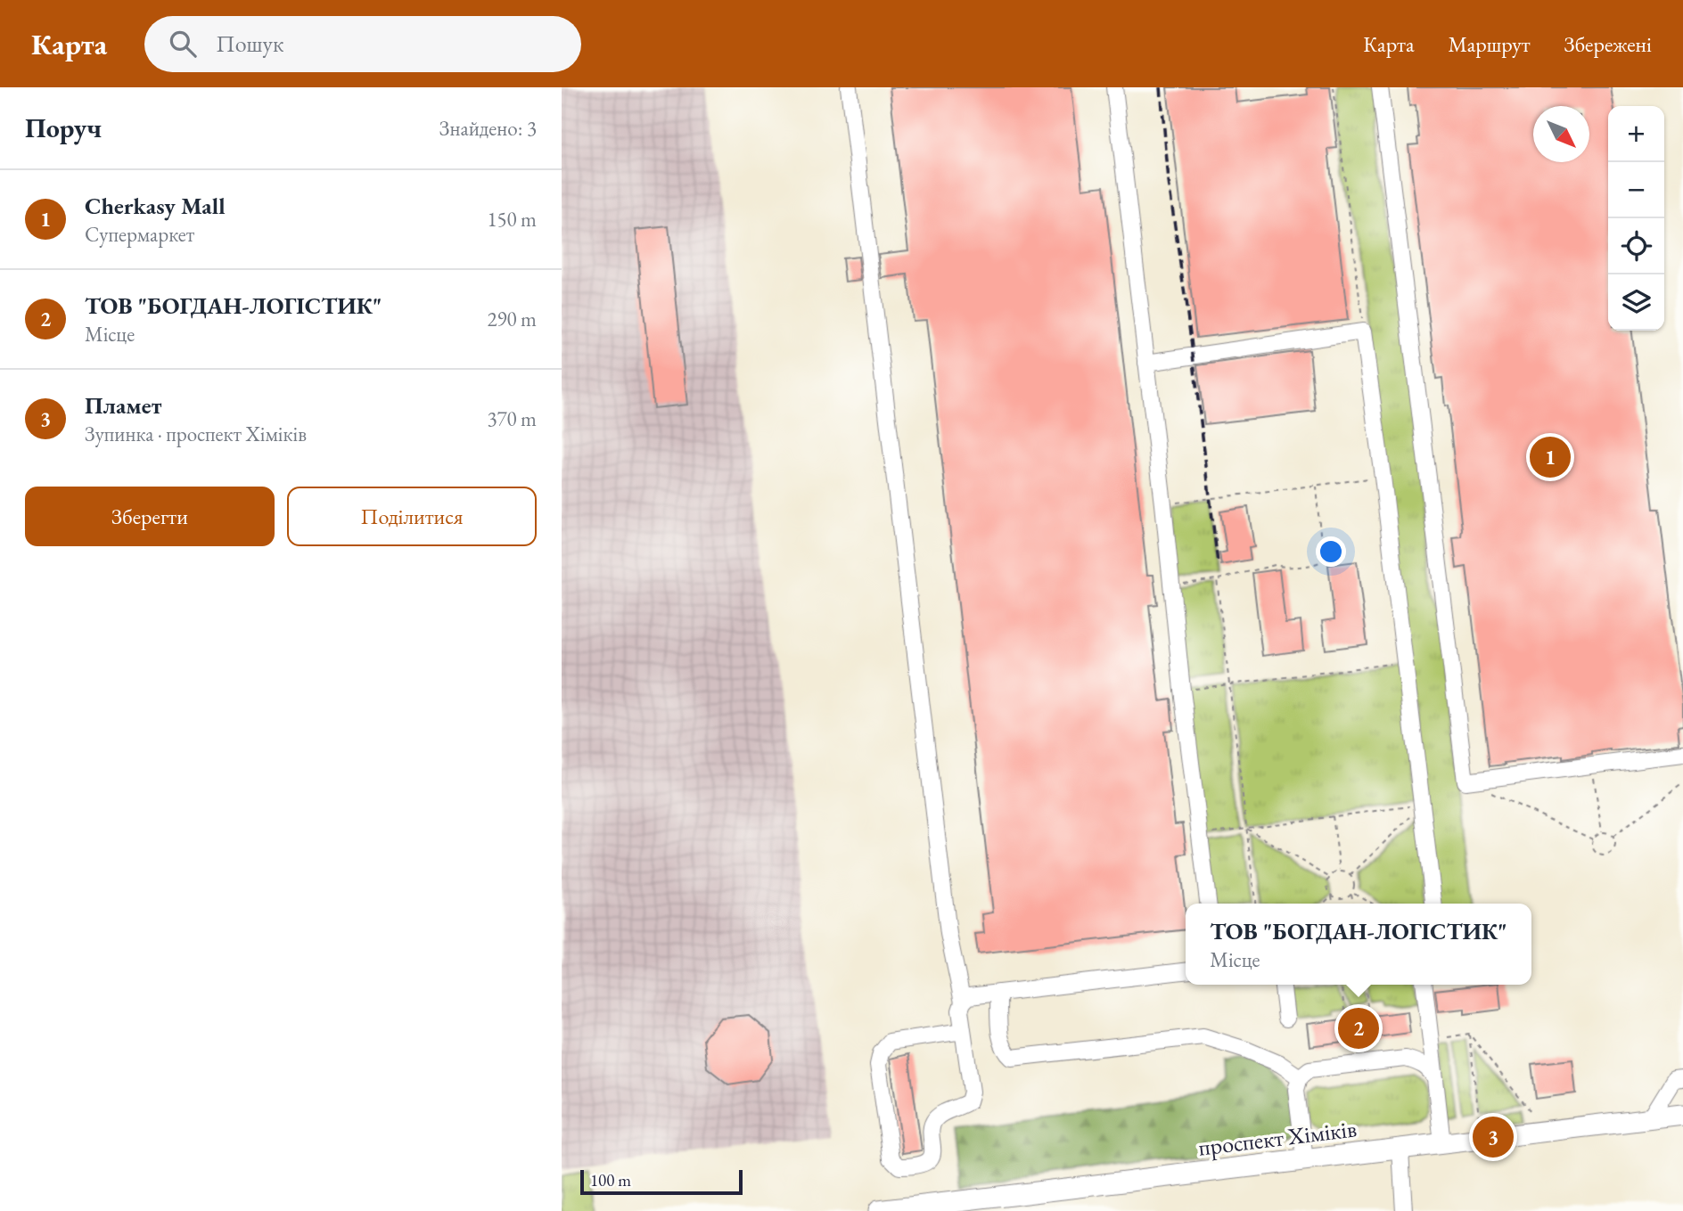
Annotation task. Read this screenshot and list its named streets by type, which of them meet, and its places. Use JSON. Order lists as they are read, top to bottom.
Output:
{
  "streets": {
    "main road": ["проспект Хіміків"]
  },
  "scale_bar": "100 m",
  "north": "bottom right",
  "page": {
    "header": "Карта",
    "search": "Пошук",
    "nav": ["Карта", "Маршрут", "Збережені"],
    "heading": ["Поруч", "Знайдено: 3"],
    "map_buttons": ["+", "−"],
    "list": [
      {
        "mark": "1",
        "name": "Cherkasy Mall",
        "note": "Супермаркет",
        "value": "150 m"
      },
      {
        "mark": "2",
        "name": "ТОВ \"БОГДАН-ЛОГІСТИК\"",
        "note": "Місце",
        "value": "290 m"
      },
      {
        "mark": "3",
        "name": "Пламет",
        "note": "Зупинка · проспект Хіміків",
        "value": "370 m"
      }
    ],
    "pins": ["1", "2", "3"],
    "buttons": ["Зберегти", "Поділитися"],
    "popup": ["ТОВ \"БОГДАН-ЛОГІСТИК\"", "Місце"],
    "scale": "100 m"
  }
}
